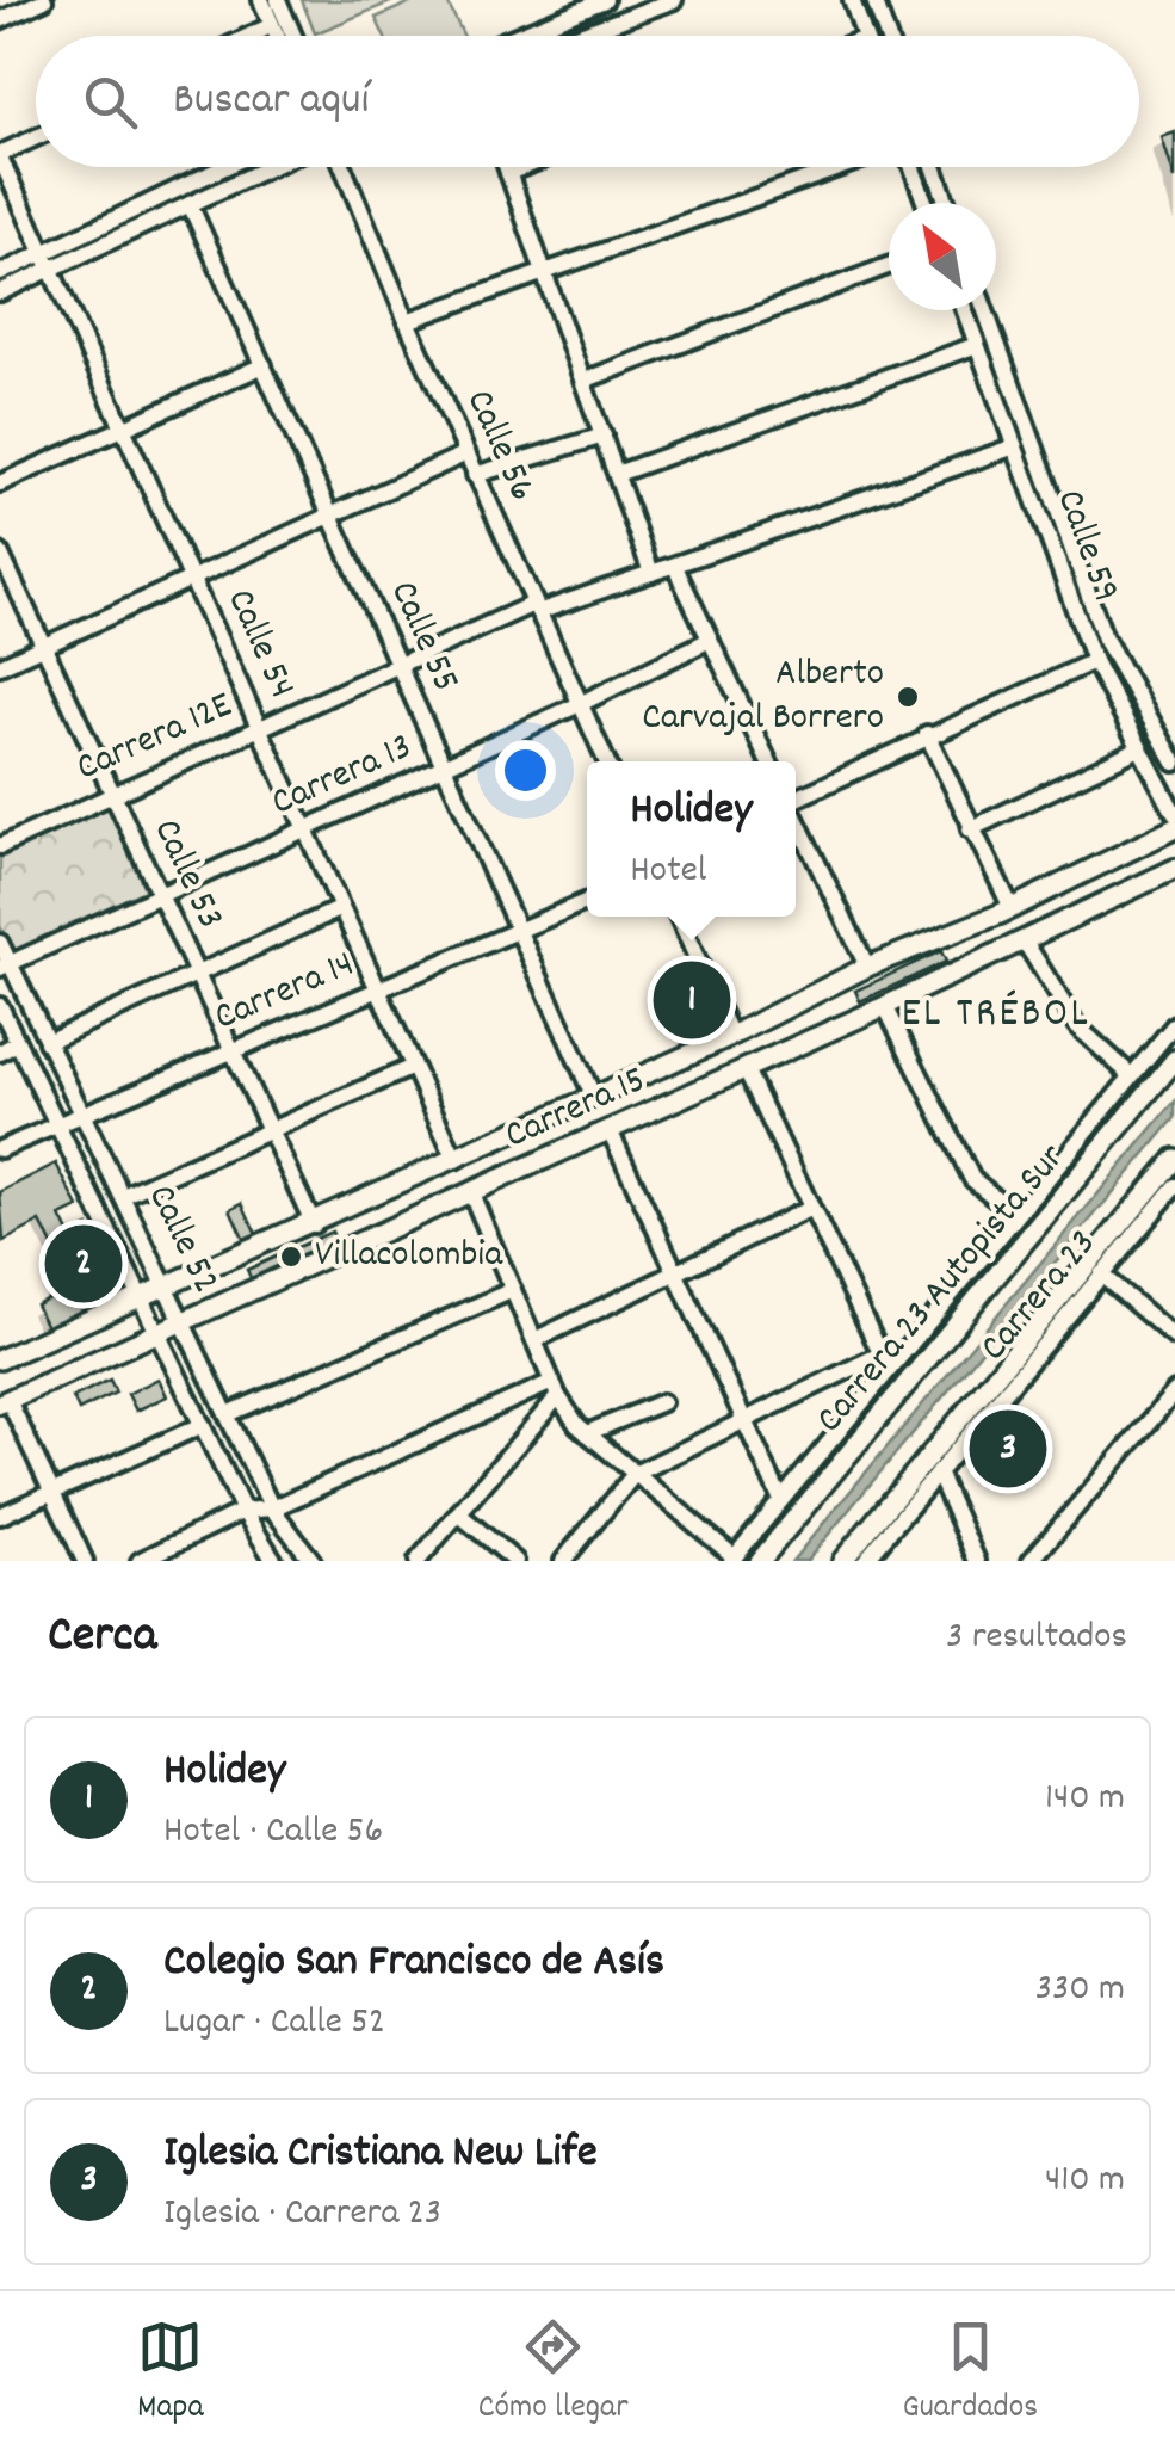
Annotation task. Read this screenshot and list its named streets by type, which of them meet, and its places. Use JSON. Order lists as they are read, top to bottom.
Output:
{
  "streets": {
    "main road": ["Carrera 15", "Carrera 23 Autopista Sur"],
    "street": [
      "Calle 56",
      "Calle 59",
      "Calle 55",
      "Calle 54",
      "Carrera 12E",
      "Carrera 13",
      "Calle 53",
      "Carrera 14",
      "Calle 52",
      "Carrera 23"
    ]
  },
  "crossings": [
    ["Calle 56", "Carrera 12E"],
    ["Calle 56", "Carrera 13"],
    ["Calle 59", "Carrera 12E"],
    ["Calle 55", "Carrera 12E"],
    ["Calle 55", "Carrera 13"],
    ["Calle 55", "Carrera 14"],
    ["Calle 55", "Carrera 15"],
    ["Calle 54", "Carrera 12E"],
    ["Calle 54", "Carrera 13"],
    ["Calle 54", "Carrera 14"],
    ["Calle 54", "Carrera 15"],
    ["Carrera 12E", "Calle 53"],
    ["Carrera 13", "Calle 53"],
    ["Carrera 13", "Calle 52"],
    ["Calle 53", "Carrera 14"],
    ["Calle 53", "Carrera 15"],
    ["Carrera 14", "Calle 52"],
    ["Carrera 15", "Calle 52"]
  ],
  "districts": ["EL TRÉBOL"],
  "places": ["Alberto Carvajal Borrero", "Villacolombia"],
  "north": "top left",
  "page": {
    "search": "Buscar aquí",
    "popup": ["Holidey", "Hotel"],
    "pins": ["1", "2", "3"],
    "heading": ["Cerca", "3 resultados"],
    "list": [
      {
        "mark": "1",
        "name": "Holidey",
        "note": "Hotel · Calle 56",
        "value": "140 m"
      },
      {
        "mark": "2",
        "name": "Colegio San Francisco de Asís",
        "note": "Lugar · Calle 52",
        "value": "330 m"
      },
      {
        "mark": "3",
        "name": "Iglesia Cristiana New Life",
        "note": "Iglesia · Carrera 23",
        "value": "410 m"
      }
    ],
    "nav": ["Mapa", "Cómo llegar", "Guardados"]
  }
}
